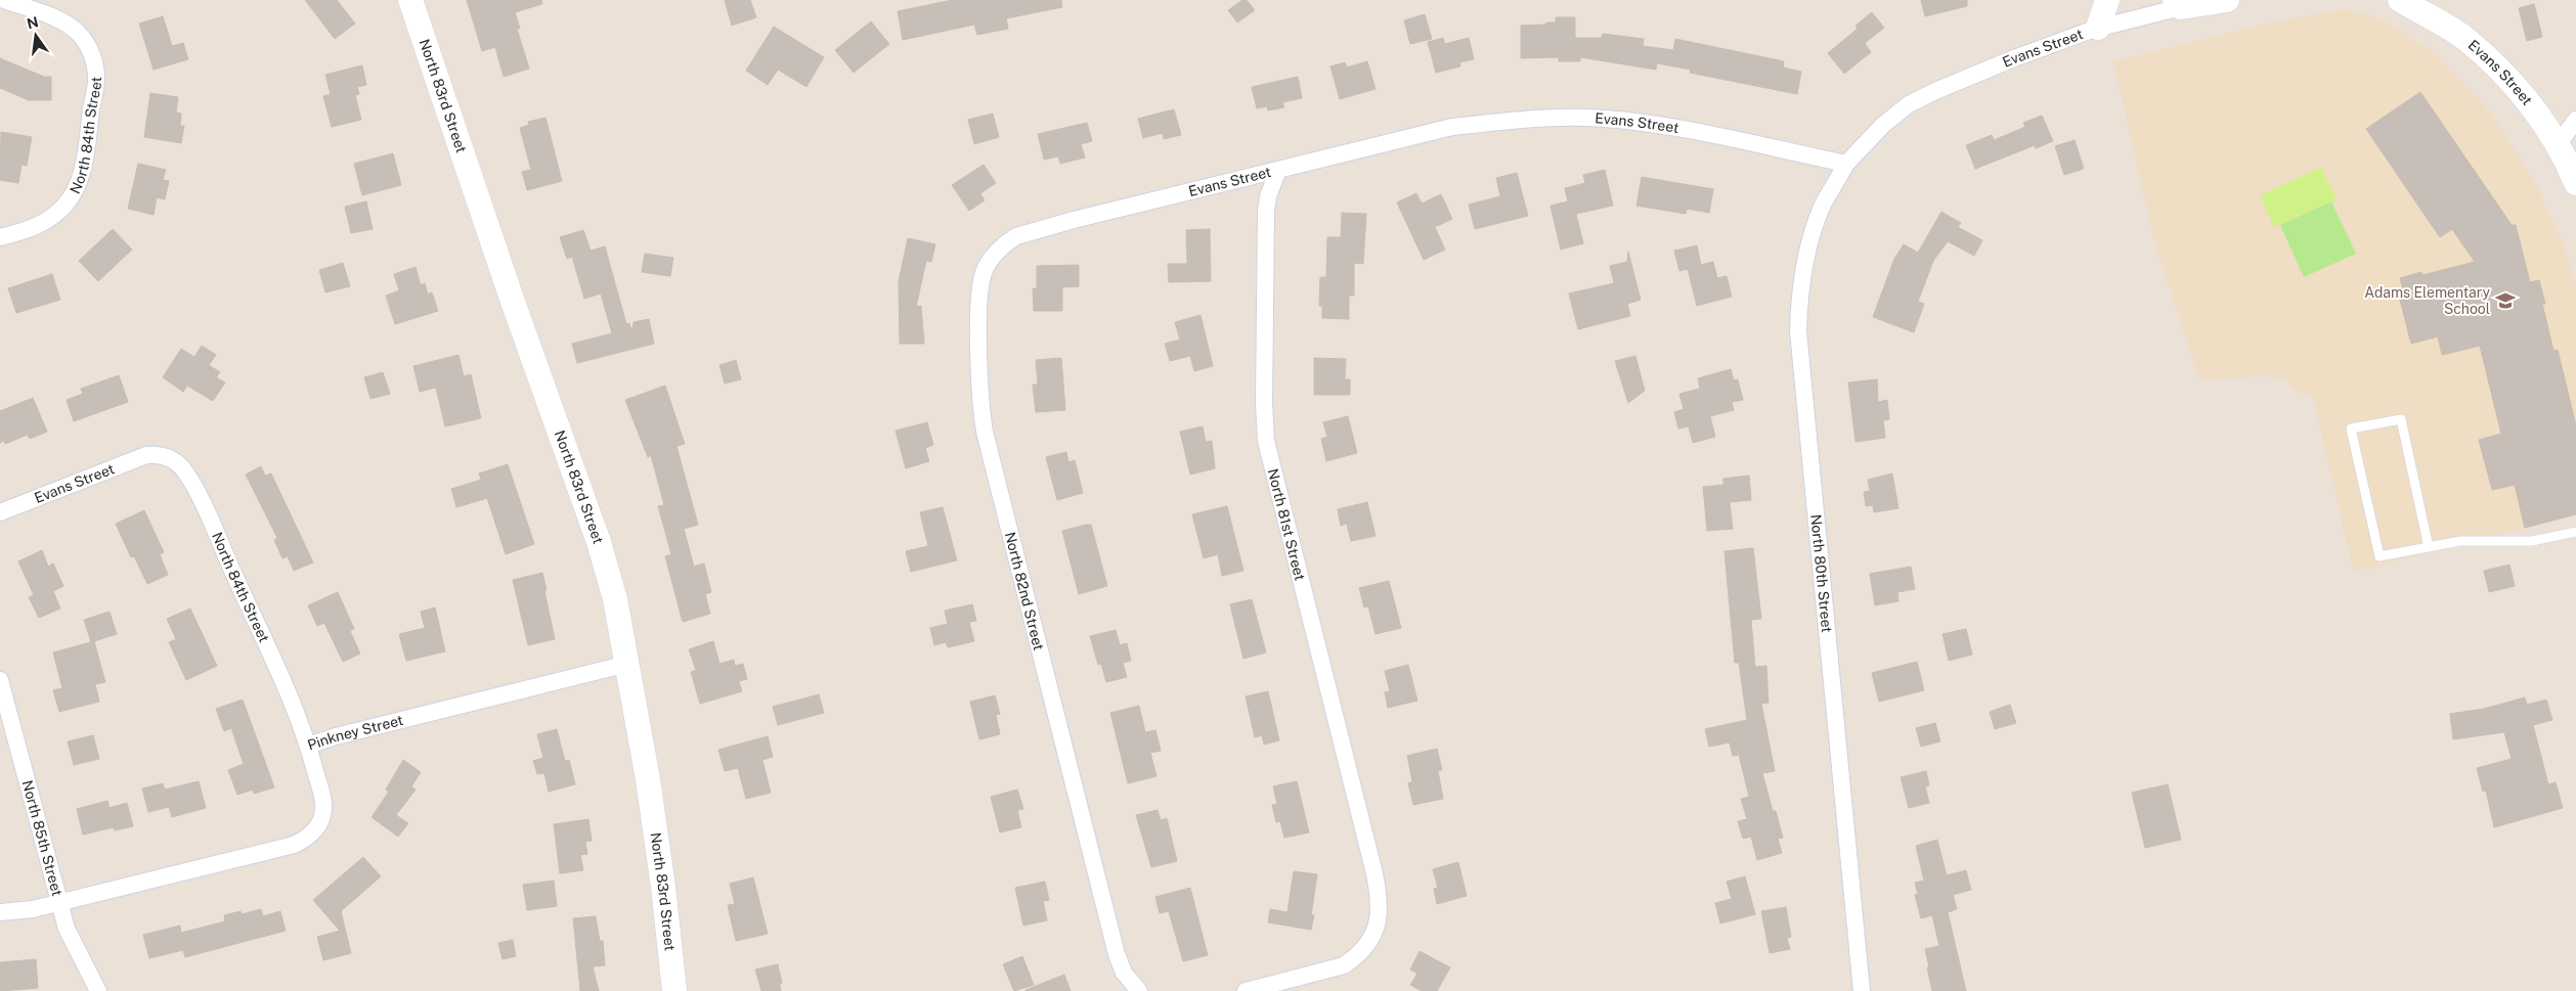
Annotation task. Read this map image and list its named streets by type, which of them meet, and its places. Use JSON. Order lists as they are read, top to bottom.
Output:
{
  "streets": {
    "street": [
      "Evans Street",
      "North 83rd Street",
      "North 84th Street",
      "North 81st Street",
      "North 80th Street",
      "North 82nd Street",
      "Pinkney Street",
      "North 85th Street"
    ]
  },
  "crossings": [
    ["Evans Street", "North 84th Street"],
    ["Evans Street", "North 81st Street"],
    ["Evans Street", "North 80th Street"],
    ["Evans Street", "North 82nd Street"],
    ["North 83rd Street", "Pinkney Street"],
    ["North 84th Street", "Pinkney Street"],
    ["Pinkney Street", "North 85th Street"]
  ],
  "places": {
    "school or university": ["Adams Elementary School"]
  },
  "north": "top"
}
